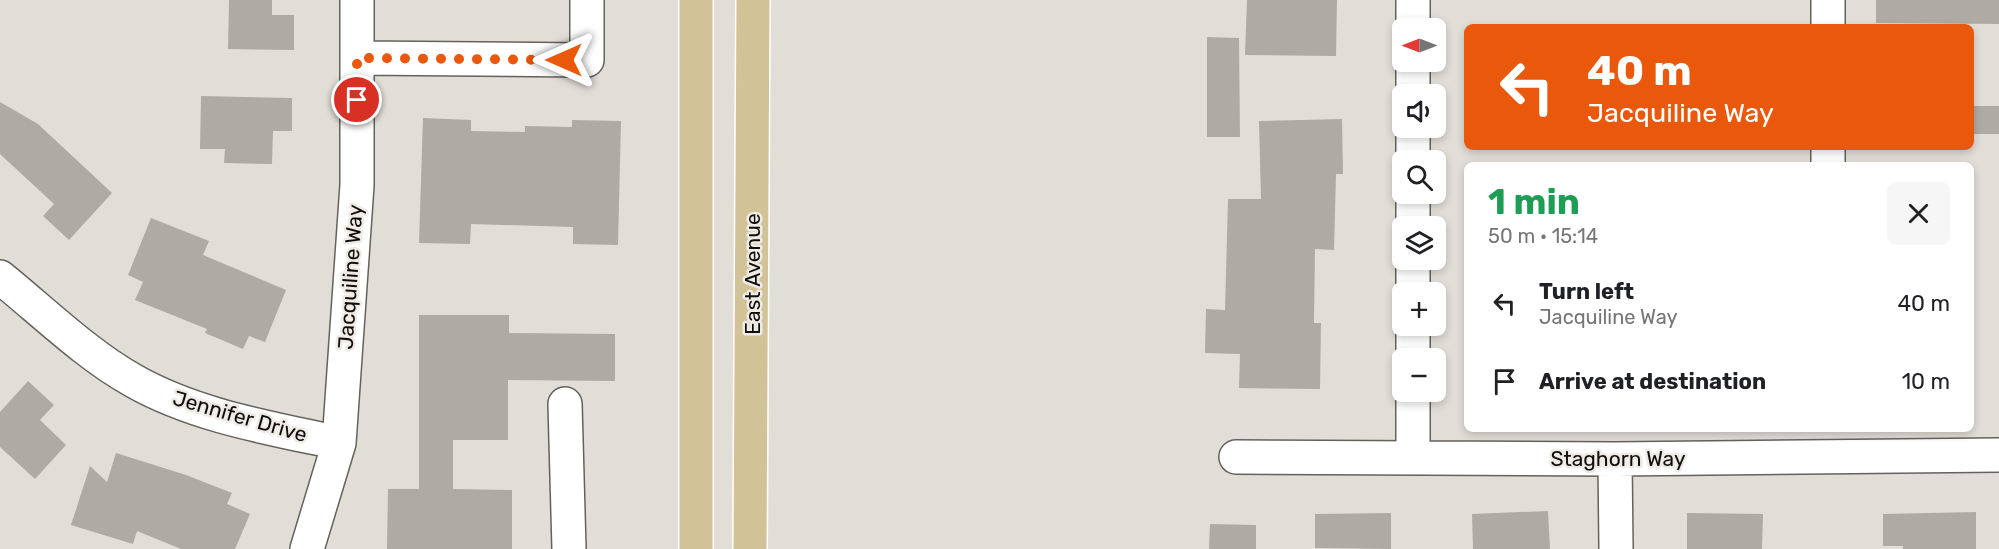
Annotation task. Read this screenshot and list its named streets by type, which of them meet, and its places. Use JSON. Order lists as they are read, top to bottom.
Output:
{
  "streets": {
    "main road": ["East Avenue"],
    "street": ["Jacquiline Way", "Jennifer Drive", "Staghorn Way"]
  },
  "crossings": [
    ["Jacquiline Way", "Jennifer Drive"]
  ],
  "north": "left",
  "page": {
    "map_buttons": ["+", "−"],
    "turn": ["40 m", "Jacquiline Way"],
    "heading": ["1 min", "50 m · 15:14"],
    "list": [
      {
        "name": "Turn left",
        "note": "Jacquiline Way",
        "value": "40 m"
      },
      {
        "name": "Arrive at destination",
        "value": "10 m"
      }
    ]
  }
}
